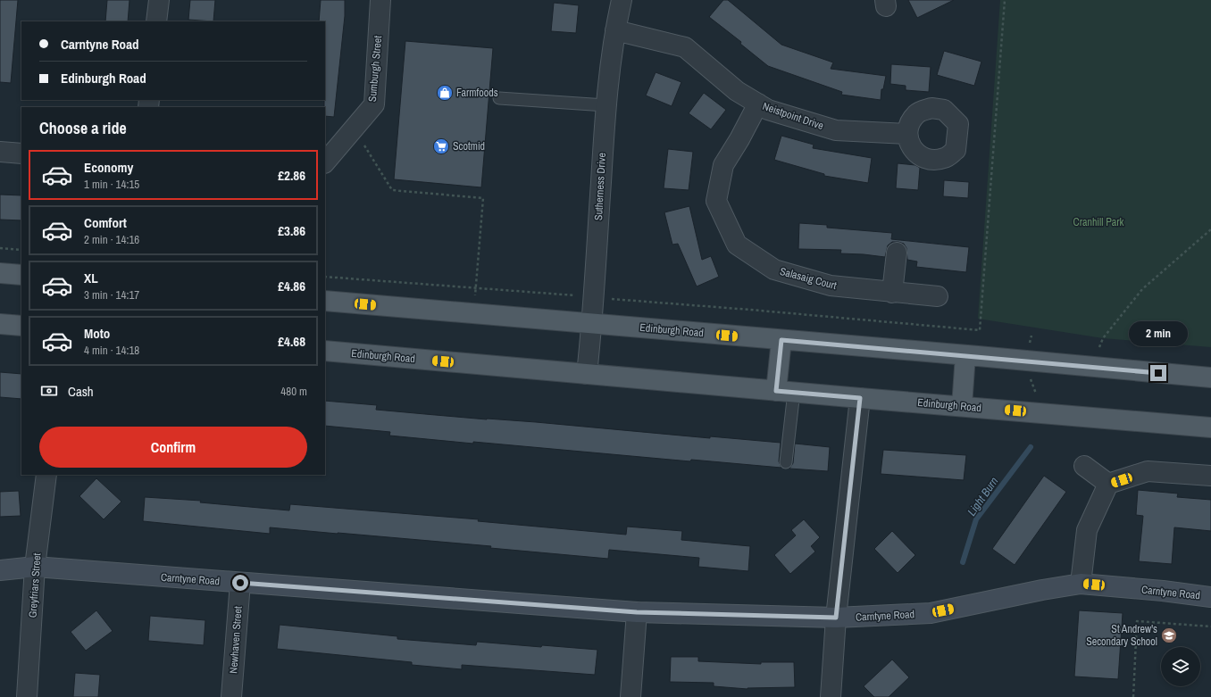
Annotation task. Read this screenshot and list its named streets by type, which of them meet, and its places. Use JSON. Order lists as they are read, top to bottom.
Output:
{
  "streets": {
    "main road": ["Edinburgh Road"],
    "street": [
      "Sumburgh Street",
      "Neistpoint Drive",
      "Sutherness Drive",
      "Salasaig Court",
      "Carntyne Road",
      "Greyfriars Street",
      "Newhaven Street"
    ]
  },
  "crossings": [
    ["Neistpoint Drive", "Sutherness Drive"],
    ["Neistpoint Drive", "Salasaig Court"],
    ["Sutherness Drive", "Edinburgh Road"],
    ["Carntyne Road", "Greyfriars Street"],
    ["Carntyne Road", "Newhaven Street"]
  ],
  "water": ["Light Burn"],
  "parks": ["Cranhill Park"],
  "places": {
    "shop": ["Farmfoods"],
    "supermarket": ["Scotmid"],
    "school or university": ["St Andrew's Secondary School"]
  },
  "page": {
    "banner": ["Carntyne Road", "Edinburgh Road"],
    "heading": "Choose a ride",
    "list": [
      {
        "name": "Economy",
        "note": "1 min · 14:15",
        "value": "£2.86"
      },
      {
        "name": "Comfort",
        "note": "2 min · 14:16",
        "value": "£3.86"
      },
      {
        "name": "XL",
        "note": "3 min · 14:17",
        "value": "£4.86"
      },
      {
        "name": "Moto",
        "note": "4 min · 14:18",
        "value": "£4.68"
      }
    ],
    "bubble": "2 min",
    "pay": ["Cash", "480 m"],
    "buttons": "Confirm"
  }
}
